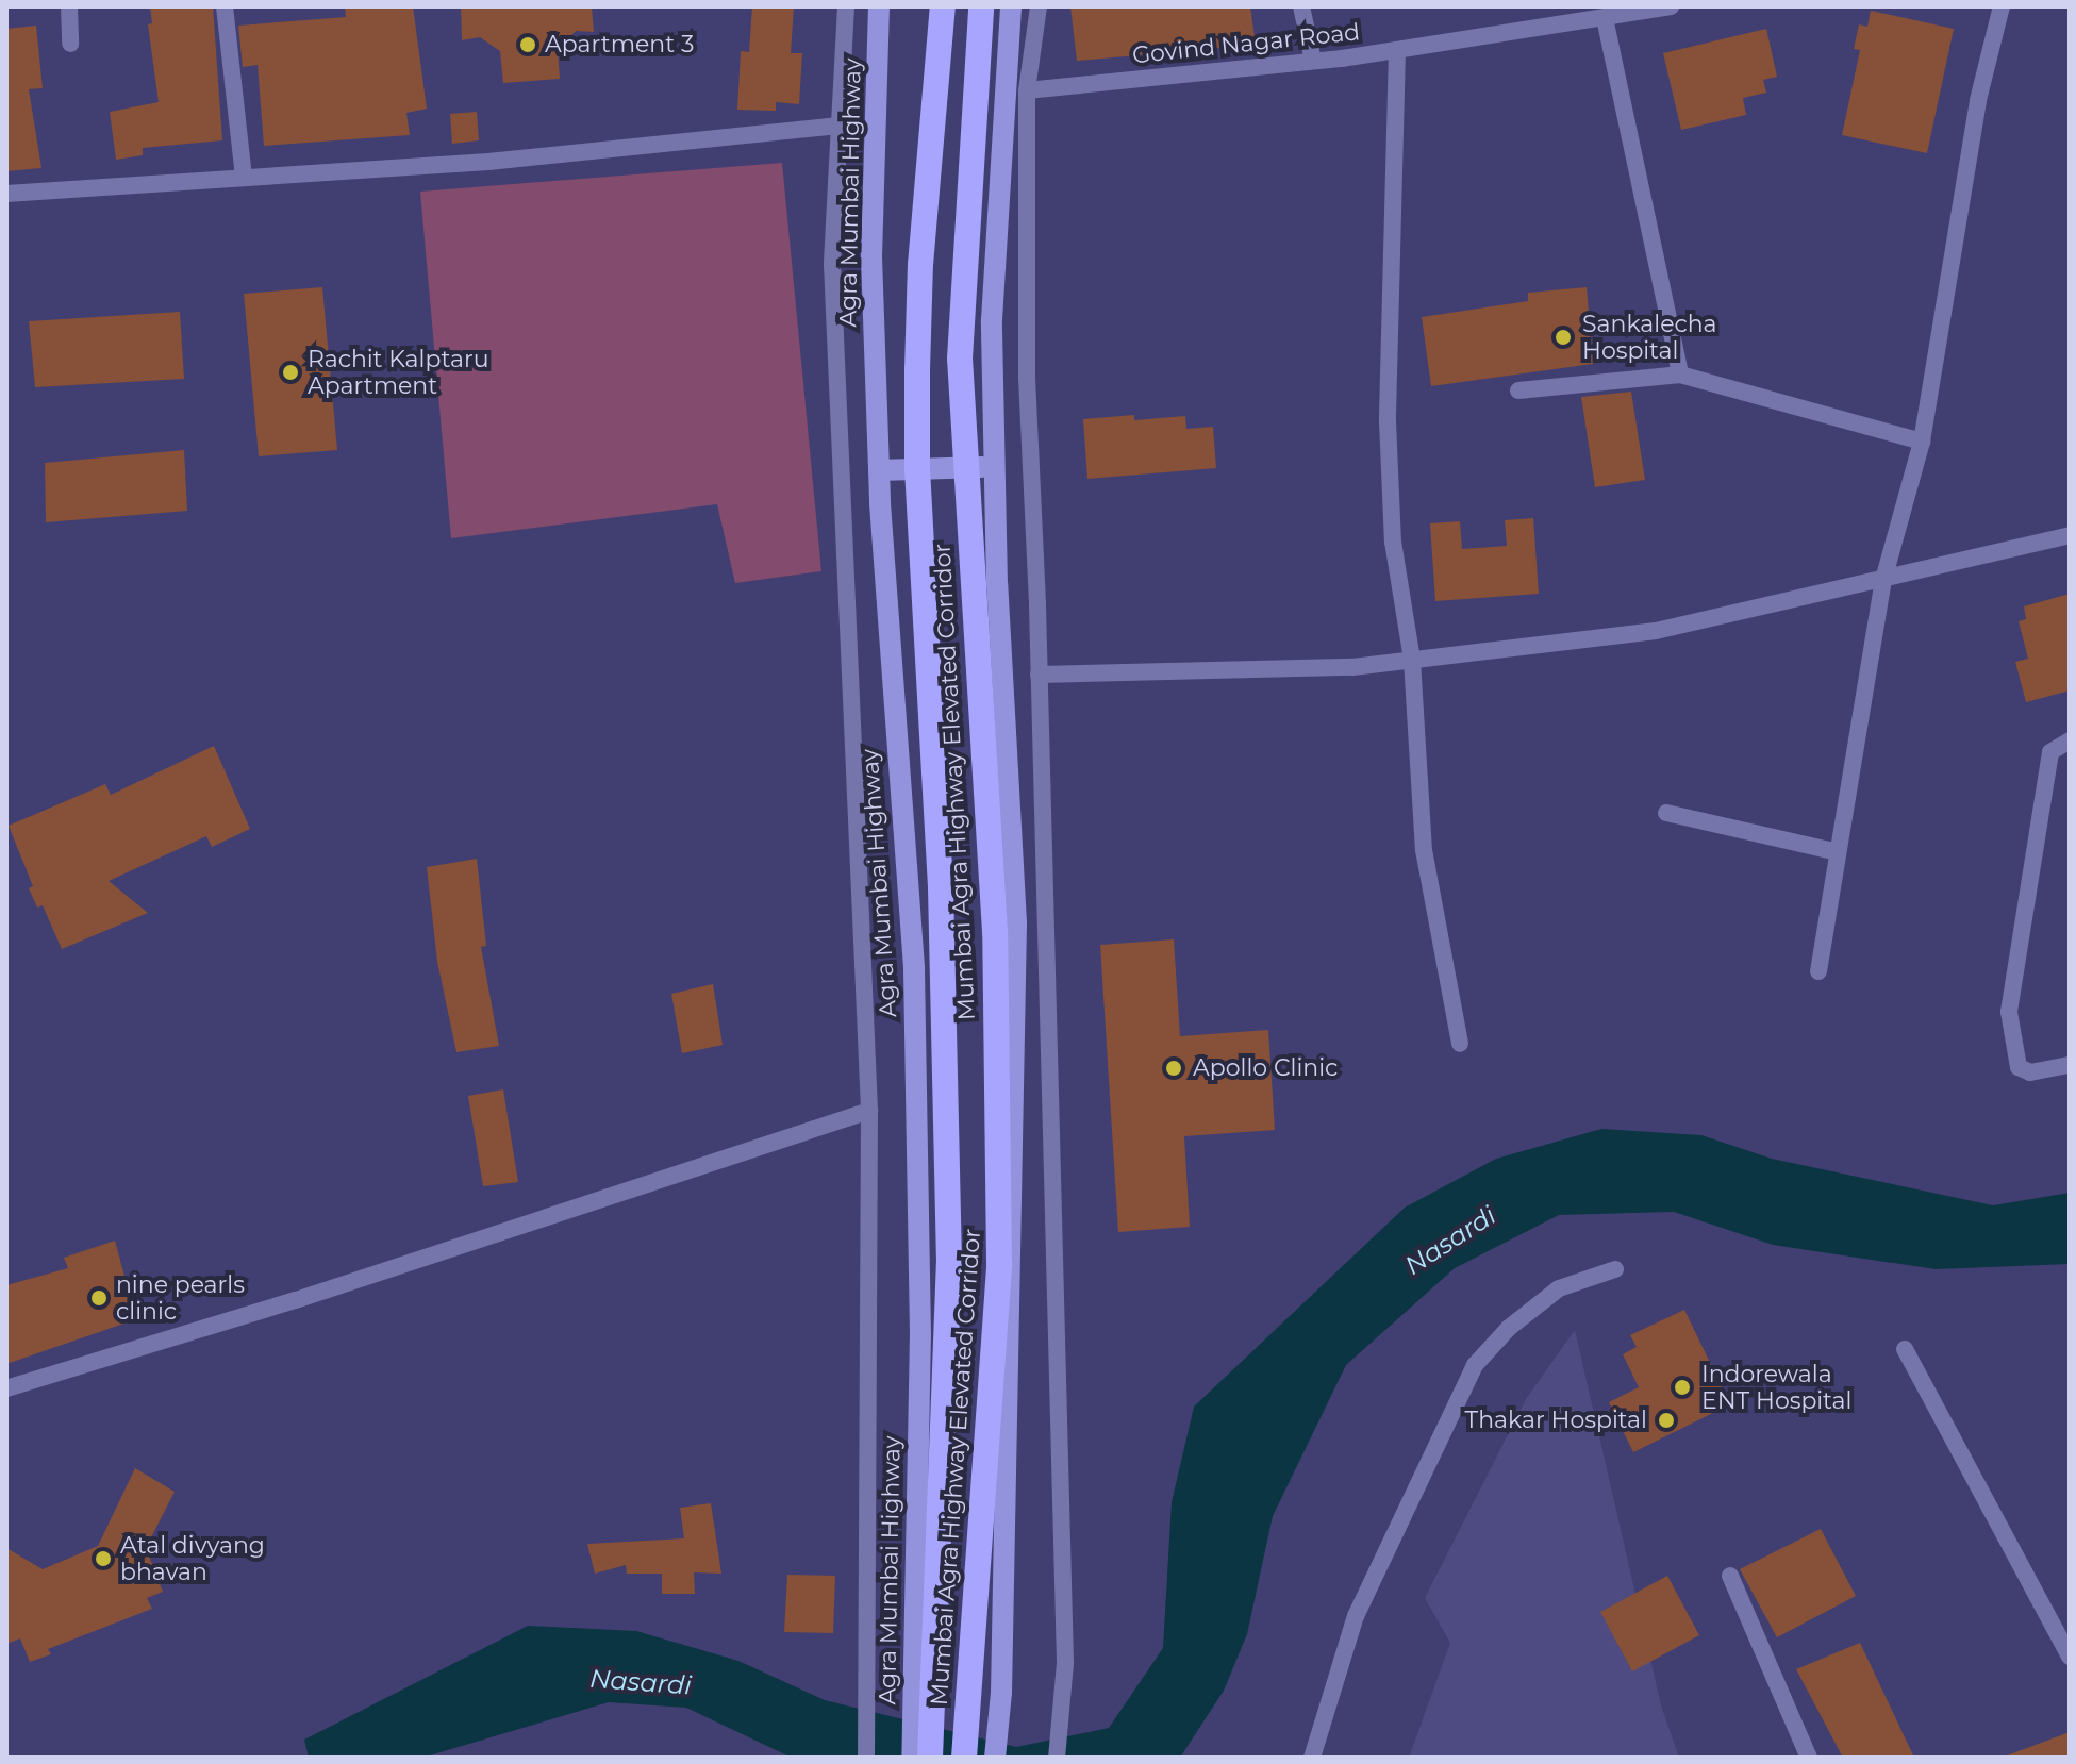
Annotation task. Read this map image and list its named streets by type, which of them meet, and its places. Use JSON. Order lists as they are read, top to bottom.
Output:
{
  "streets": {
    "highway": ["Mumbai Agra Highway Elevated Corridor"],
    "main road": ["Agra Mumbai Highway"],
    "street": ["Govind Nagar Road"]
  },
  "water": ["Nasardi"],
  "places": [
    "Apartment 3",
    "Sankalecha Hospital",
    "Rachit Kalptaru Apartment",
    "Apollo Clinic",
    "nine pearls clinic",
    "Indorewala ENT Hospital",
    "Thakar Hospital",
    "Atal divyang bhavan"
  ]
}
